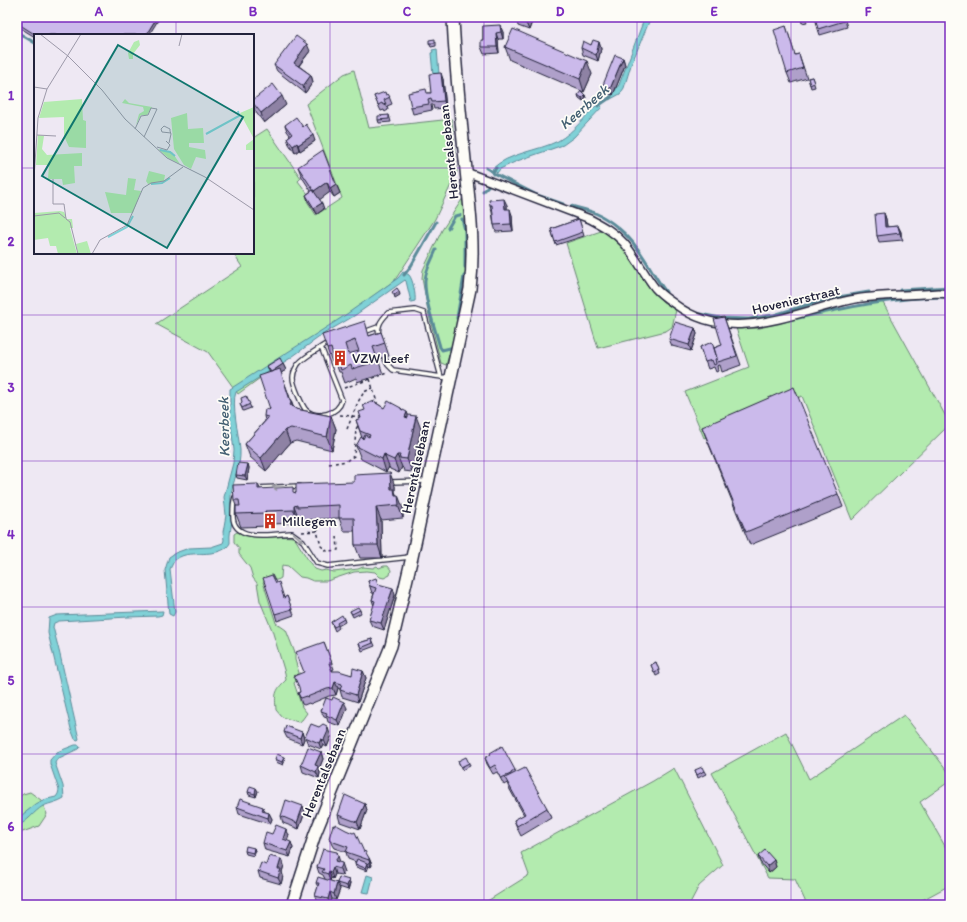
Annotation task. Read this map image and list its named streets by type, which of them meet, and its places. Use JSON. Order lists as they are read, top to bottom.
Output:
{
  "streets": {
    "street": ["Herentalsebaan", "Hovenierstraat"]
  },
  "crossings": [
    ["Herentalsebaan", "Hovenierstraat"]
  ],
  "water": ["Keerbeek"],
  "places": {
    "building": ["VZW Leef", "Millegem"]
  },
  "grid": {
    "columns": [
      "A",
      "B",
      "C",
      "D",
      "E",
      "F"
    ],
    "rows": [
      "1",
      "2",
      "3",
      "4",
      "5",
      "6"
    ]
  }
}
